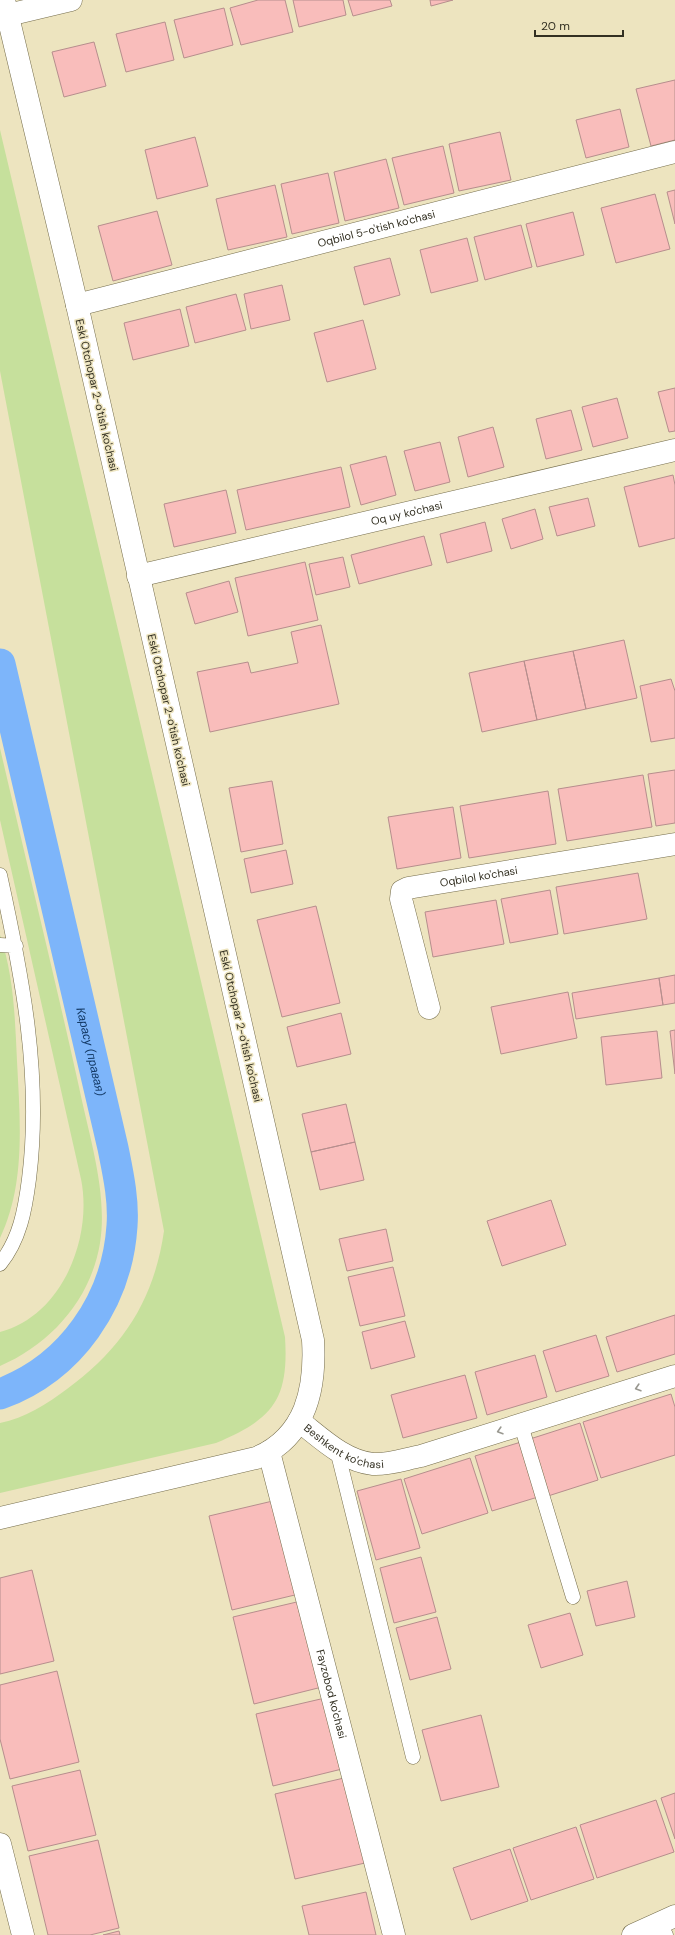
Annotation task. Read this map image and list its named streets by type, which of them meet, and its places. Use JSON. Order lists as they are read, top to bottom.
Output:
{
  "streets": {
    "street": [
      "Oqbilol 5-o'tish ko'chasi",
      "Eski Otchopar 2-o'tish ko'chasi",
      "Oq uy ko'chasi",
      "Oqbilol ko'chasi",
      "Beshkent ko'chasi",
      "Fayzobod ko'chasi"
    ]
  },
  "crossings": [
    ["Oqbilol 5-o'tish ko'chasi", "Eski Otchopar 2-o'tish ko'chasi"],
    ["Eski Otchopar 2-o'tish ko'chasi", "Oq uy ko'chasi"],
    ["Eski Otchopar 2-o'tish ko'chasi", "Beshkent ko'chasi"],
    ["Beshkent ko'chasi", "Fayzobod ko'chasi"]
  ],
  "one_way": ["Beshkent ko'chasi"],
  "water": ["Карасу (правая)"],
  "scale_bar": "20 m"
}
